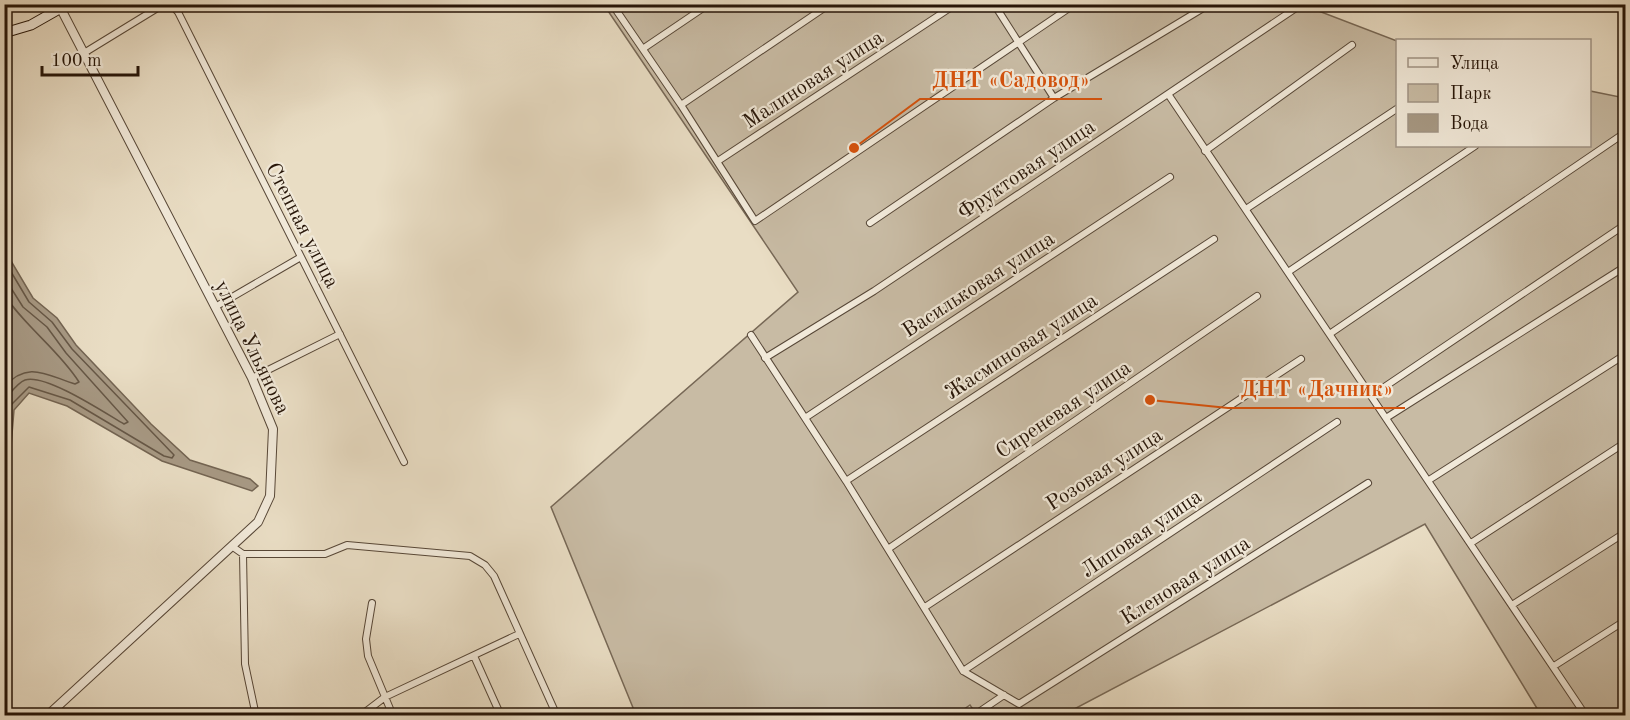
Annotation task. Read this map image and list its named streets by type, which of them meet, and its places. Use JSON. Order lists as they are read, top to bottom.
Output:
{
  "streets": {
    "street": [
      "Малиновая улица",
      "Фруктовая улица",
      "Степная улица",
      "Васильковая улица",
      "Жасминовая улица",
      "улица Ульянова",
      "Сиреневая улица",
      "Розовая улица",
      "Липовая улица",
      "Кленовая улица"
    ]
  },
  "places": ["ДНТ «Садовод»", "ДНТ «Дачник»"],
  "legend": ["Улица", "Парк", "Вода"],
  "scale_bar": "100 m"
}
